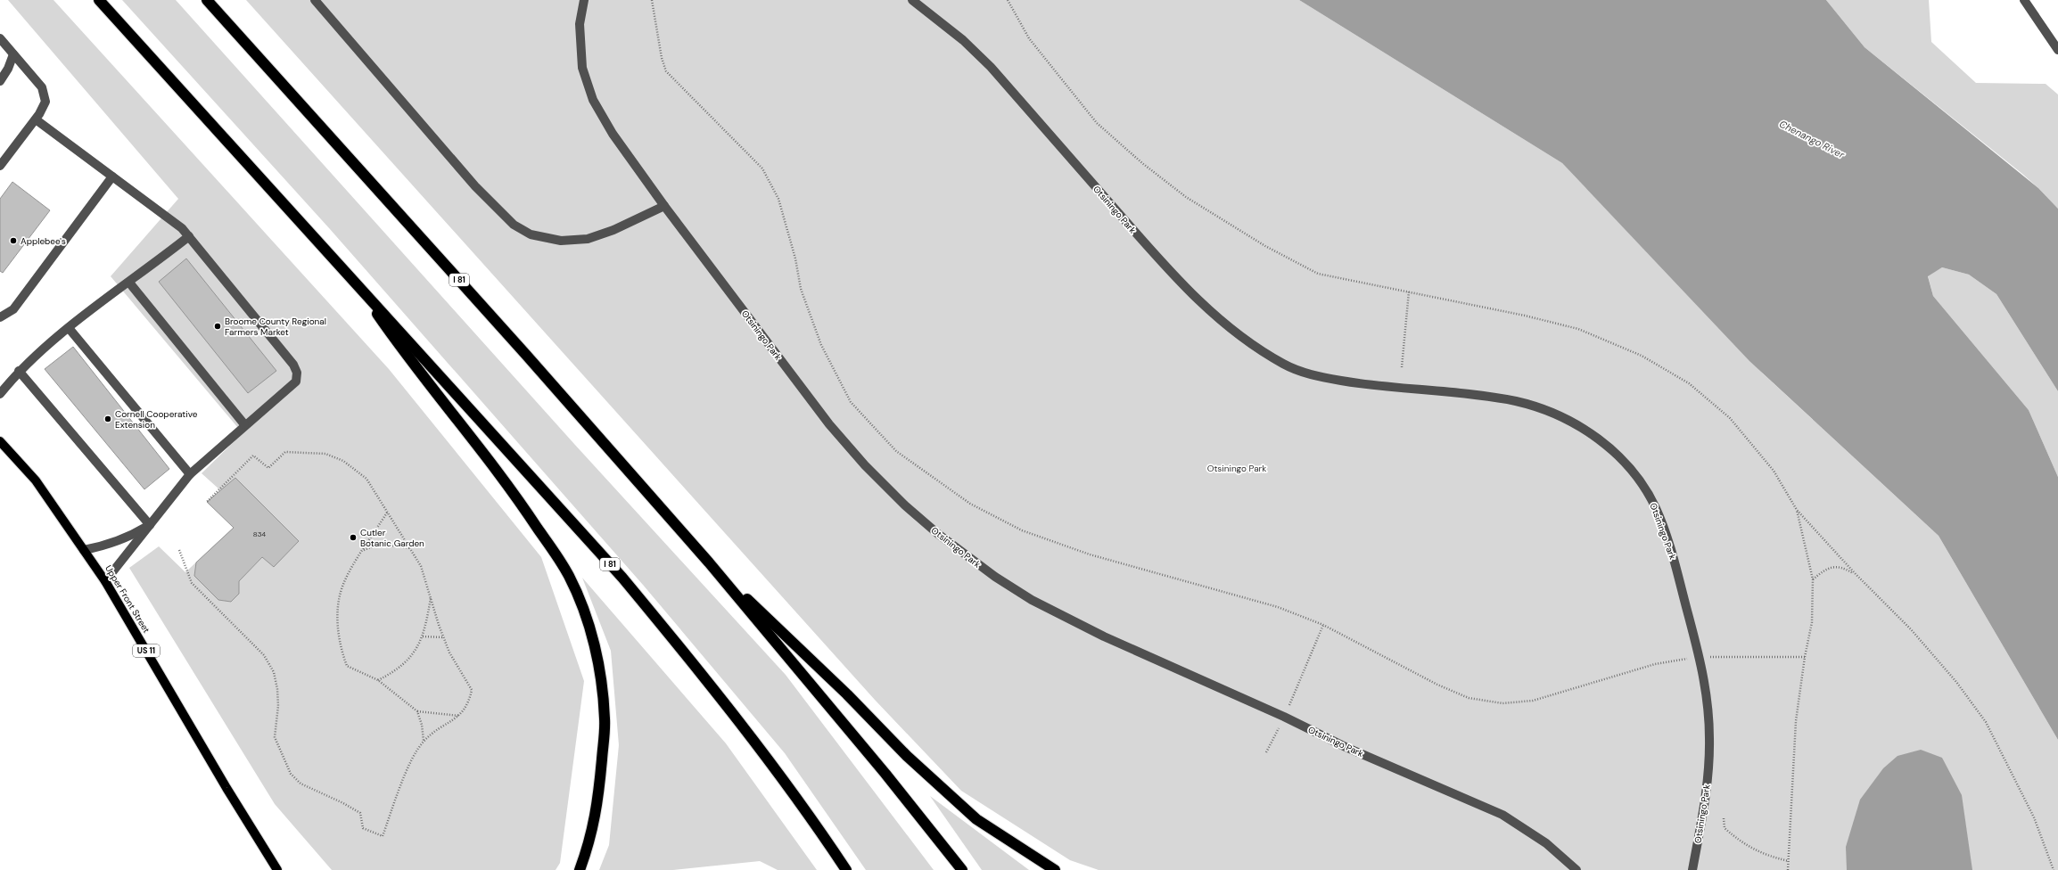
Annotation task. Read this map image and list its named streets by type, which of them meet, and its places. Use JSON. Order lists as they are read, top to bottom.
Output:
{
  "streets": {
    "highway": ["I 81"],
    "main road": ["Upper Front Street", "US 11"],
    "street": ["Otsiningo Park"]
  },
  "water": ["Chenango River"],
  "parks": ["Otsiningo Park"],
  "places": [
    "Applebee's",
    "Broome County Regional Farmers Market",
    "Cornell Cooperative Extension",
    "Cutler Botanic Garden"
  ],
  "house_numbers": ["834"]
}
